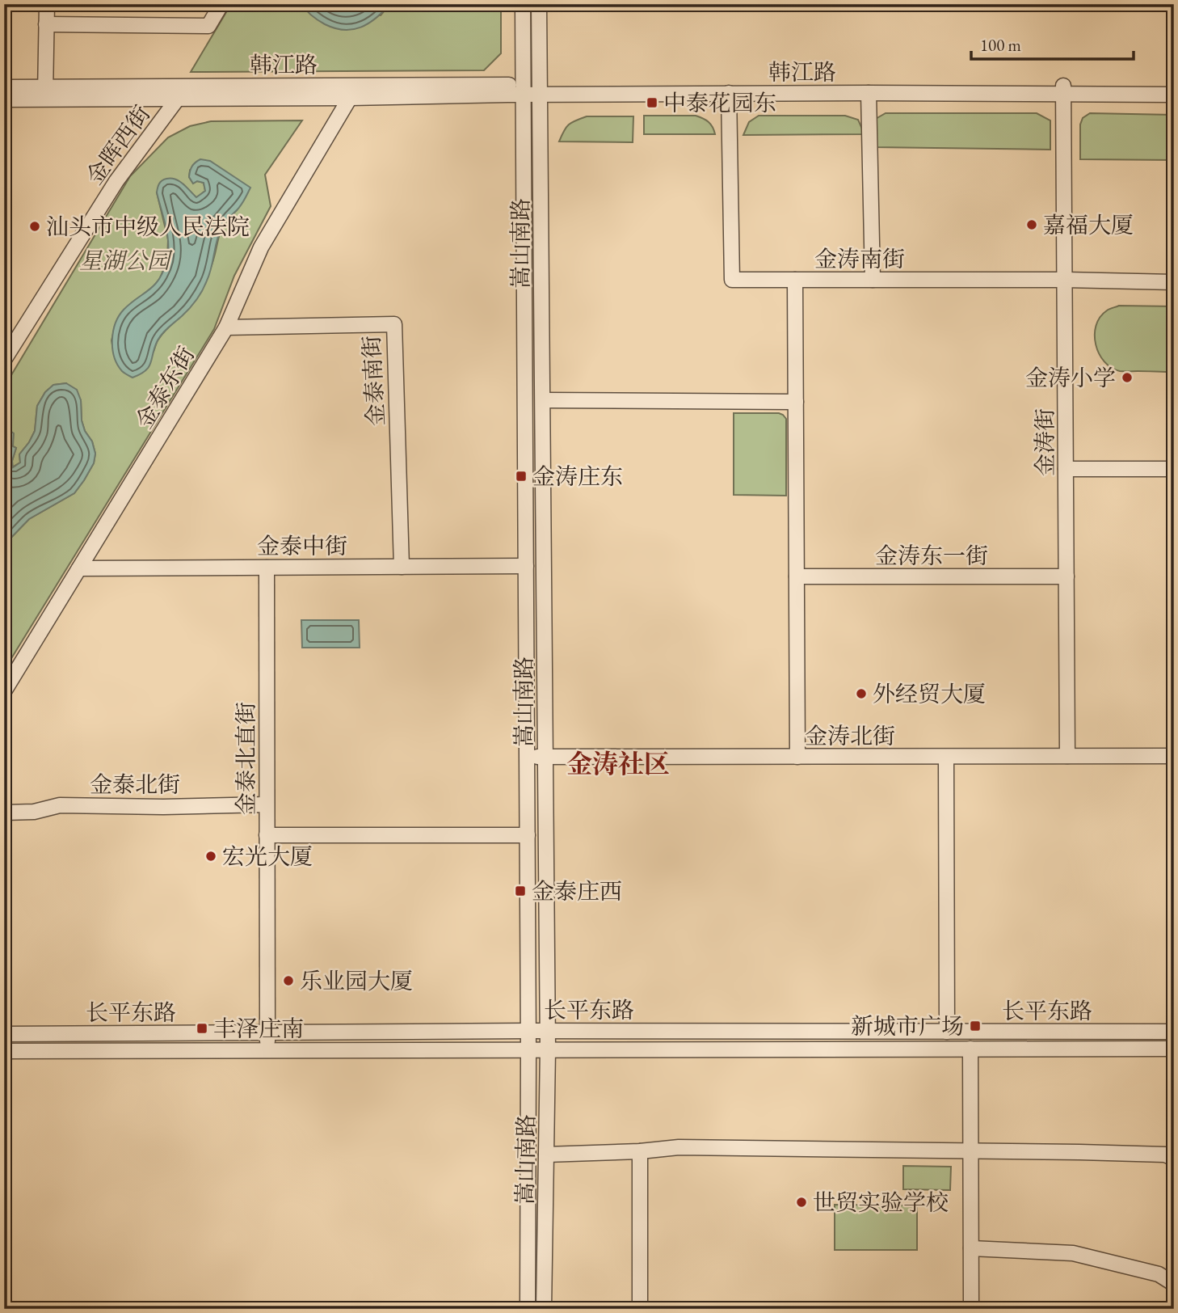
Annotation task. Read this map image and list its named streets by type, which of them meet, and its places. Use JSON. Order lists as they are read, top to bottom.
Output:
{
  "streets": {
    "street": [
      "韩江路",
      "金晖西街",
      "嵩山南路",
      "金涛南街",
      "金泰南街",
      "金泰东街",
      "金涛街",
      "金泰中街",
      "金涛东一街",
      "金涛北街",
      "金泰北直街",
      "金泰北街",
      "长平东路"
    ]
  },
  "crossings": [
    ["韩江路", "金晖西街"],
    ["韩江路", "嵩山南路"],
    ["韩江路", "金涛南街"],
    ["韩江路", "金泰东街"],
    ["韩江路", "金涛街"],
    ["嵩山南路", "金泰中街"],
    ["嵩山南路", "金涛北街"],
    ["嵩山南路", "长平东路"],
    ["金涛南街", "金涛街"],
    ["金泰南街", "金泰东街"],
    ["金泰南街", "金泰中街"],
    ["金泰东街", "金泰中街"],
    ["金涛街", "金涛东一街"],
    ["金涛街", "金涛北街"],
    ["金泰中街", "金泰北直街"],
    ["金泰北直街", "金泰北街"],
    ["金泰北直街", "长平东路"]
  ],
  "districts": ["金涛社区"],
  "parks": ["星湖公园"],
  "places": {
    "transit": [
      "中泰花园东",
      "金涛庄东",
      "金泰庄西",
      "新城市广场",
      "丰泽庄南"
    ],
    "other": [
      "嘉福大厦",
      "汕头市中级人民法院",
      "金涛小学",
      "外经贸大厦",
      "宏光大厦",
      "乐业园大厦",
      "世贸实验学校"
    ]
  },
  "scale_bar": "100 m"
}
